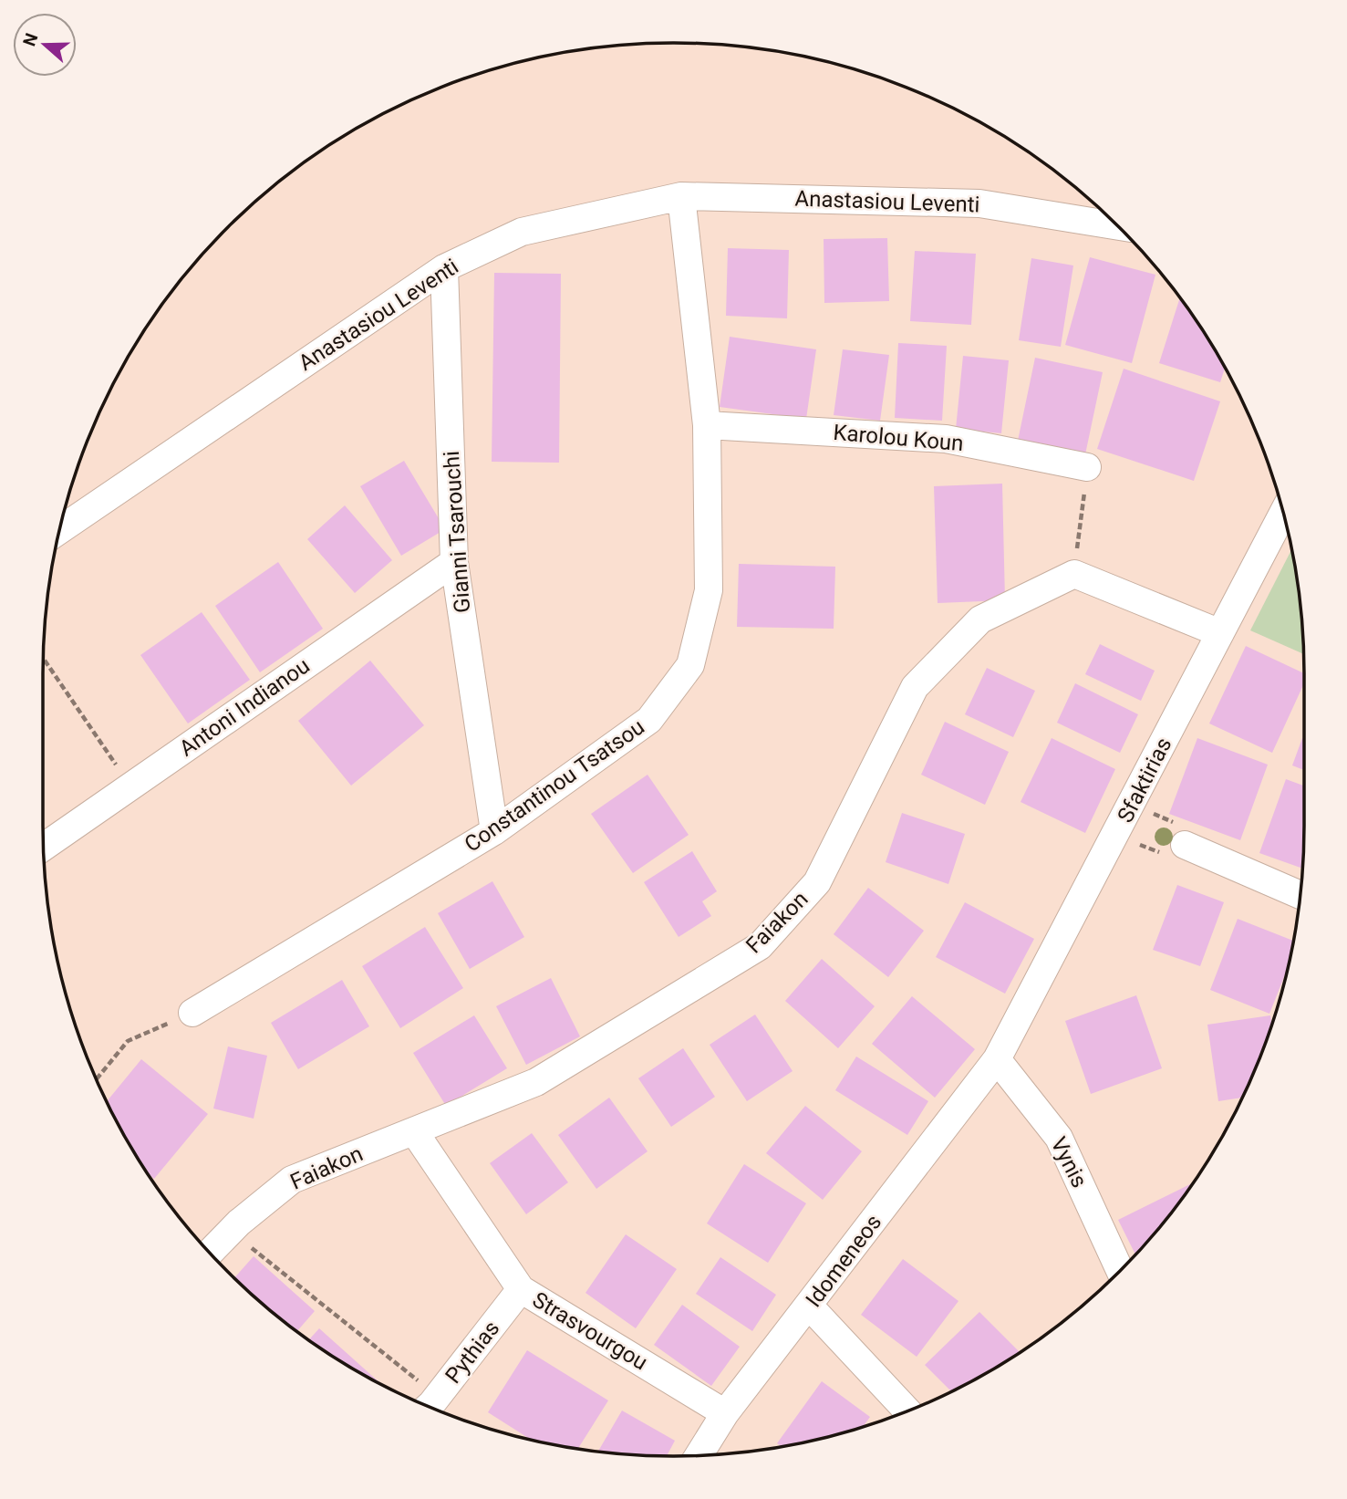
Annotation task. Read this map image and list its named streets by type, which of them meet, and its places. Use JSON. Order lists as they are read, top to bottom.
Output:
{
  "streets": {
    "street": [
      "Anastasiou Leventi",
      "Karolou Koun",
      "Gianni Tsarouchi",
      "Antoni Indianou",
      "Sfaktirias",
      "Constantinou Tsatsou",
      "Faiakon",
      "Vynis",
      "Idomeneos",
      "Strasvourgou",
      "Pythias"
    ]
  },
  "crossings": [
    ["Anastasiou Leventi", "Gianni Tsarouchi"],
    ["Anastasiou Leventi", "Constantinou Tsatsou"],
    ["Karolou Koun", "Constantinou Tsatsou"],
    ["Gianni Tsarouchi", "Antoni Indianou"],
    ["Gianni Tsarouchi", "Constantinou Tsatsou"],
    ["Sfaktirias", "Vynis"],
    ["Sfaktirias", "Idomeneos"],
    ["Faiakon", "Strasvourgou"],
    ["Vynis", "Idomeneos"],
    ["Idomeneos", "Strasvourgou"],
    ["Strasvourgou", "Pythias"]
  ],
  "north": "left"
}
